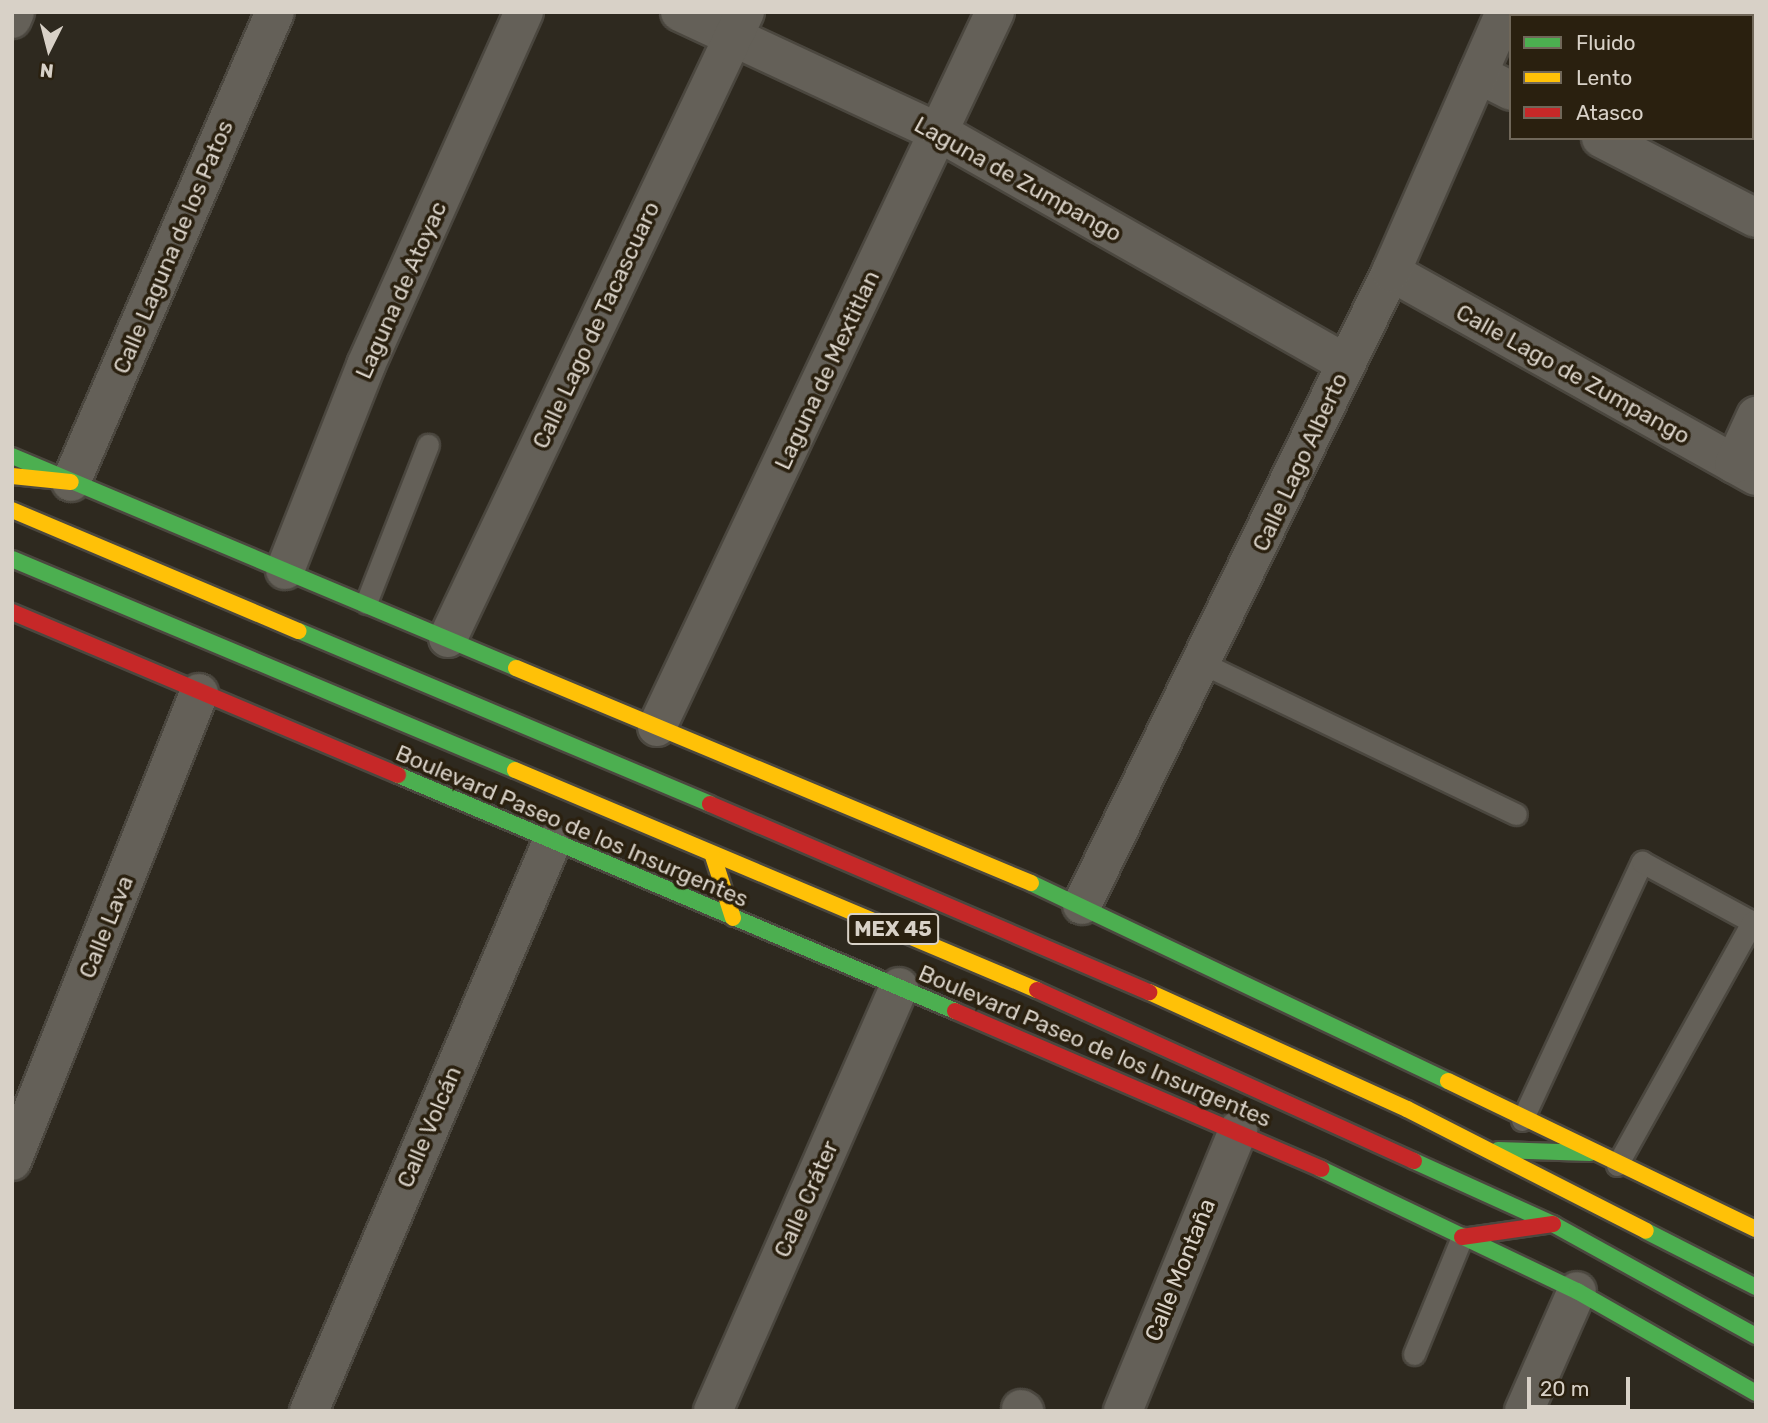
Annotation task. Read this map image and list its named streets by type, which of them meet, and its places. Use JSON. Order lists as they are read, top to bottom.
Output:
{
  "streets": {
    "main road": ["Boulevard Paseo de los Insurgentes", "MEX 45"],
    "street": [
      "Laguna de Zumpango",
      "Calle Laguna de los Patos",
      "Laguna de Atoyac",
      "Calle Lago de Tacascuaro",
      "Laguna de Mextitlan",
      "Calle Lago de Zumpango",
      "Calle Lago Alberto",
      "Calle Lava",
      "Calle Volcán",
      "Calle Cráter",
      "Calle Montaña"
    ]
  },
  "crossings": [
    ["Laguna de Zumpango", "Calle Lago de Tacascuaro"],
    ["Laguna de Zumpango", "Laguna de Mextitlan"],
    ["Laguna de Zumpango", "Calle Lago Alberto"],
    ["Calle Lago de Zumpango", "Calle Lago Alberto"],
    ["Boulevard Paseo de los Insurgentes", "Calle Lava"],
    ["Boulevard Paseo de los Insurgentes", "Calle Volcán"],
    ["Boulevard Paseo de los Insurgentes", "Calle Cráter"],
    ["Boulevard Paseo de los Insurgentes", "Calle Montaña"]
  ],
  "legend": ["Fluido", "Lento", "Atasco"],
  "scale_bar": "20 m",
  "north": "bottom"
}
